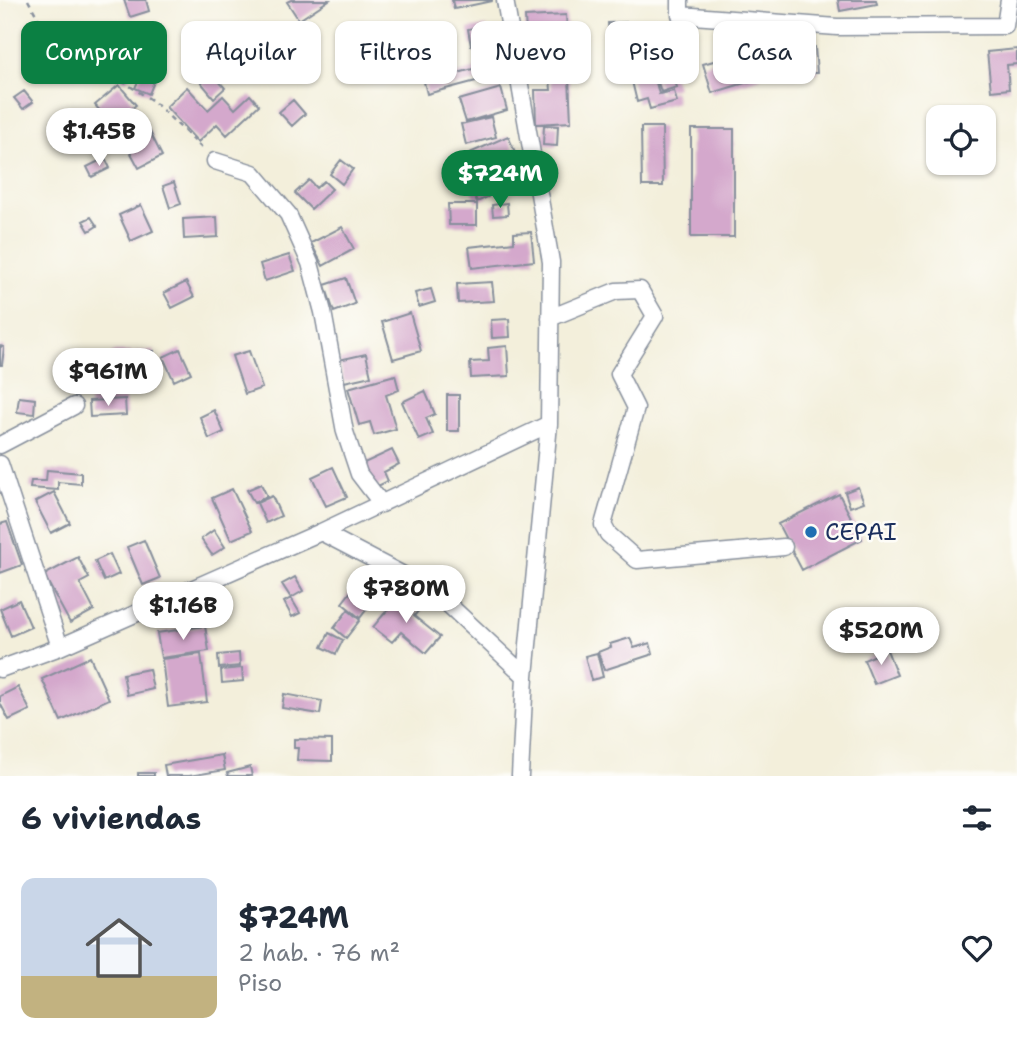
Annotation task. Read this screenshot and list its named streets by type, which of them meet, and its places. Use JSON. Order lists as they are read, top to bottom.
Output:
{
  "places": ["CEPAI"],
  "page": {
    "chip": [
      "Comprar",
      "Alquilar",
      "Filtros",
      "Nuevo",
      "Piso",
      "Casa"
    ],
    "price": [
      "$1.45B",
      "$724M",
      "$961M",
      "$780M",
      "$1.16B",
      "$520M"
    ],
    "heading": "6 viviendas",
    "list": [
      {
        "name": "$724M",
        "note": "2 hab. · 76 m² · Piso"
      }
    ]
  }
}
